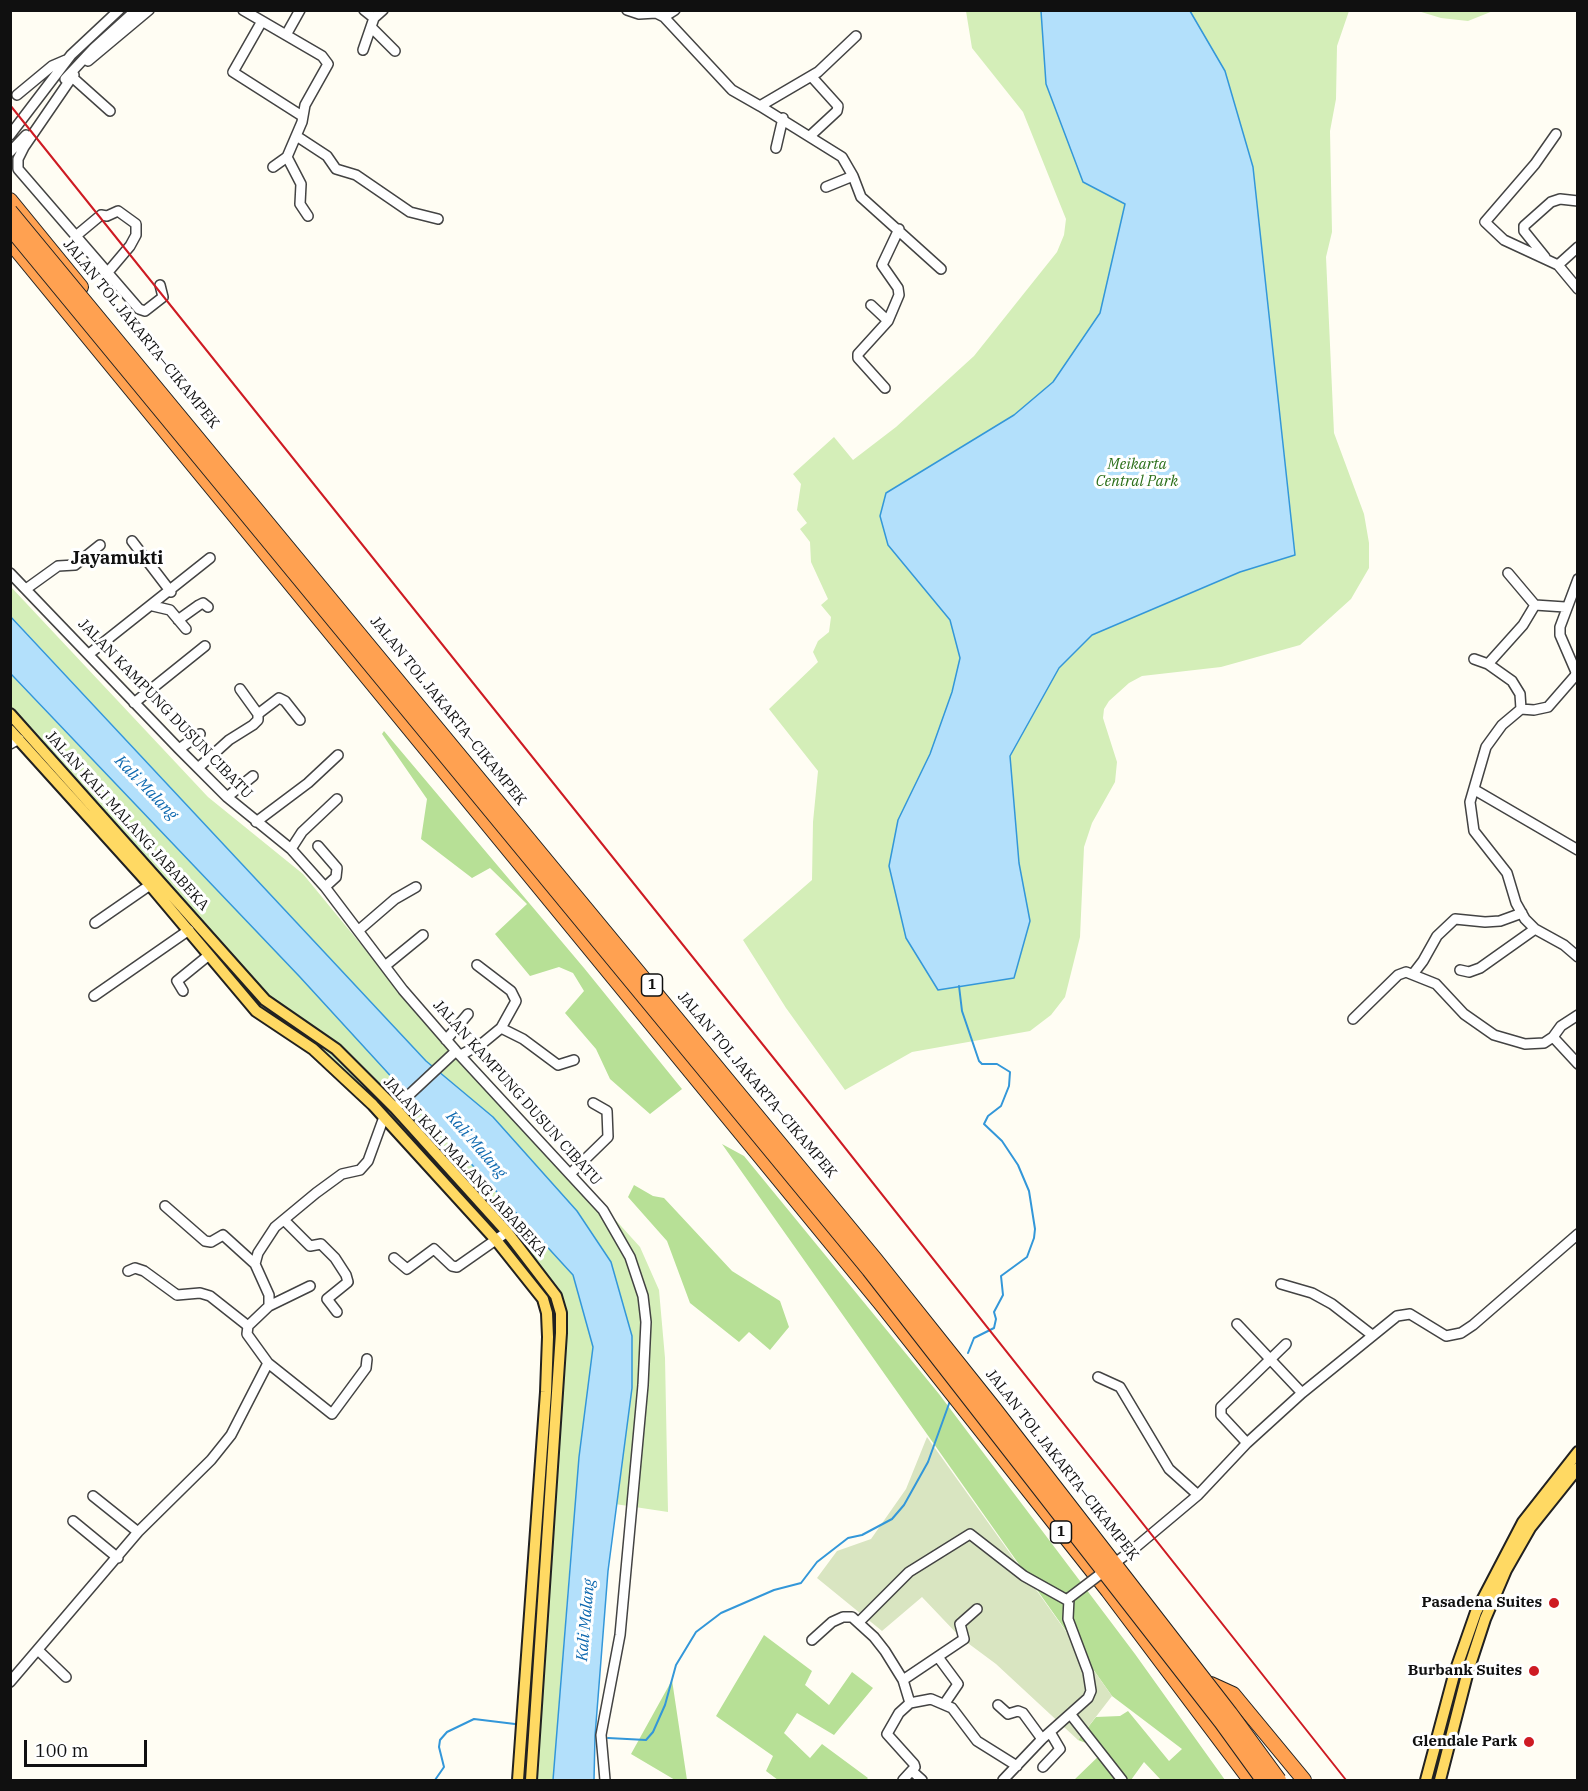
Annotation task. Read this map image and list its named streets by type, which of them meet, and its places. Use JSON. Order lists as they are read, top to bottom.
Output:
{
  "streets": {
    "highway": ["JALAN TOL JAKARTA–CIKAMPEK", "1"],
    "main road": ["JALAN KALI MALANG JABABEKA"],
    "street": ["JALAN KAMPUNG DUSUN CIBATU"]
  },
  "crossings": [
    ["JALAN TOL JAKARTA–CIKAMPEK", "1"]
  ],
  "districts": ["Jayamukti"],
  "water": ["Kali Malang"],
  "parks": ["Meikarta Central Park"],
  "places": ["Pasadena Suites", "Burbank Suites", "Glendale Park"],
  "scale_bar": "100 m"
}
